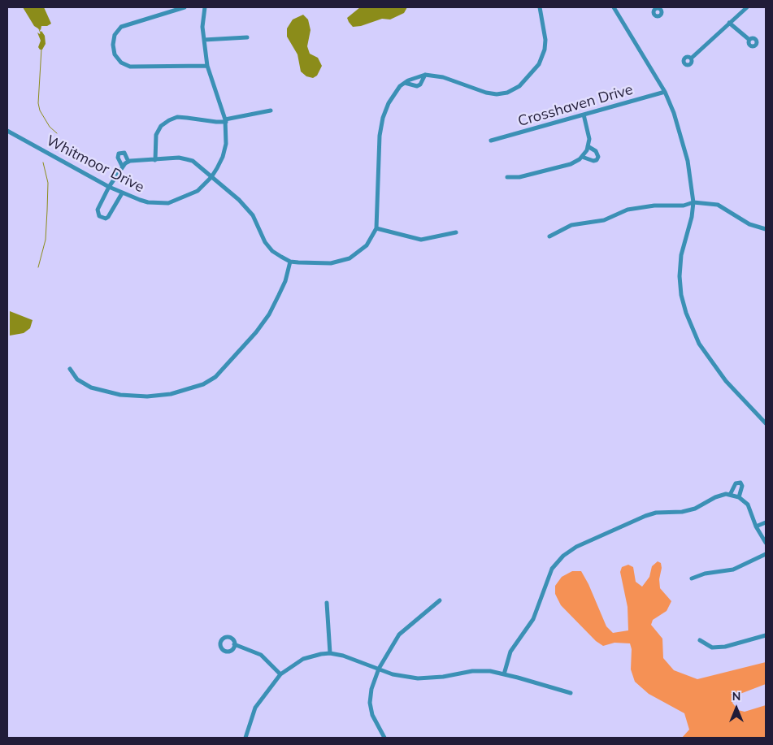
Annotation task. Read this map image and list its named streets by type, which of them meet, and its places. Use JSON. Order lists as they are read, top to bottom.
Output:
{
  "streets": {
    "street": ["Crosshaven Drive", "Whitmoor Drive"]
  },
  "north": "top"
}
